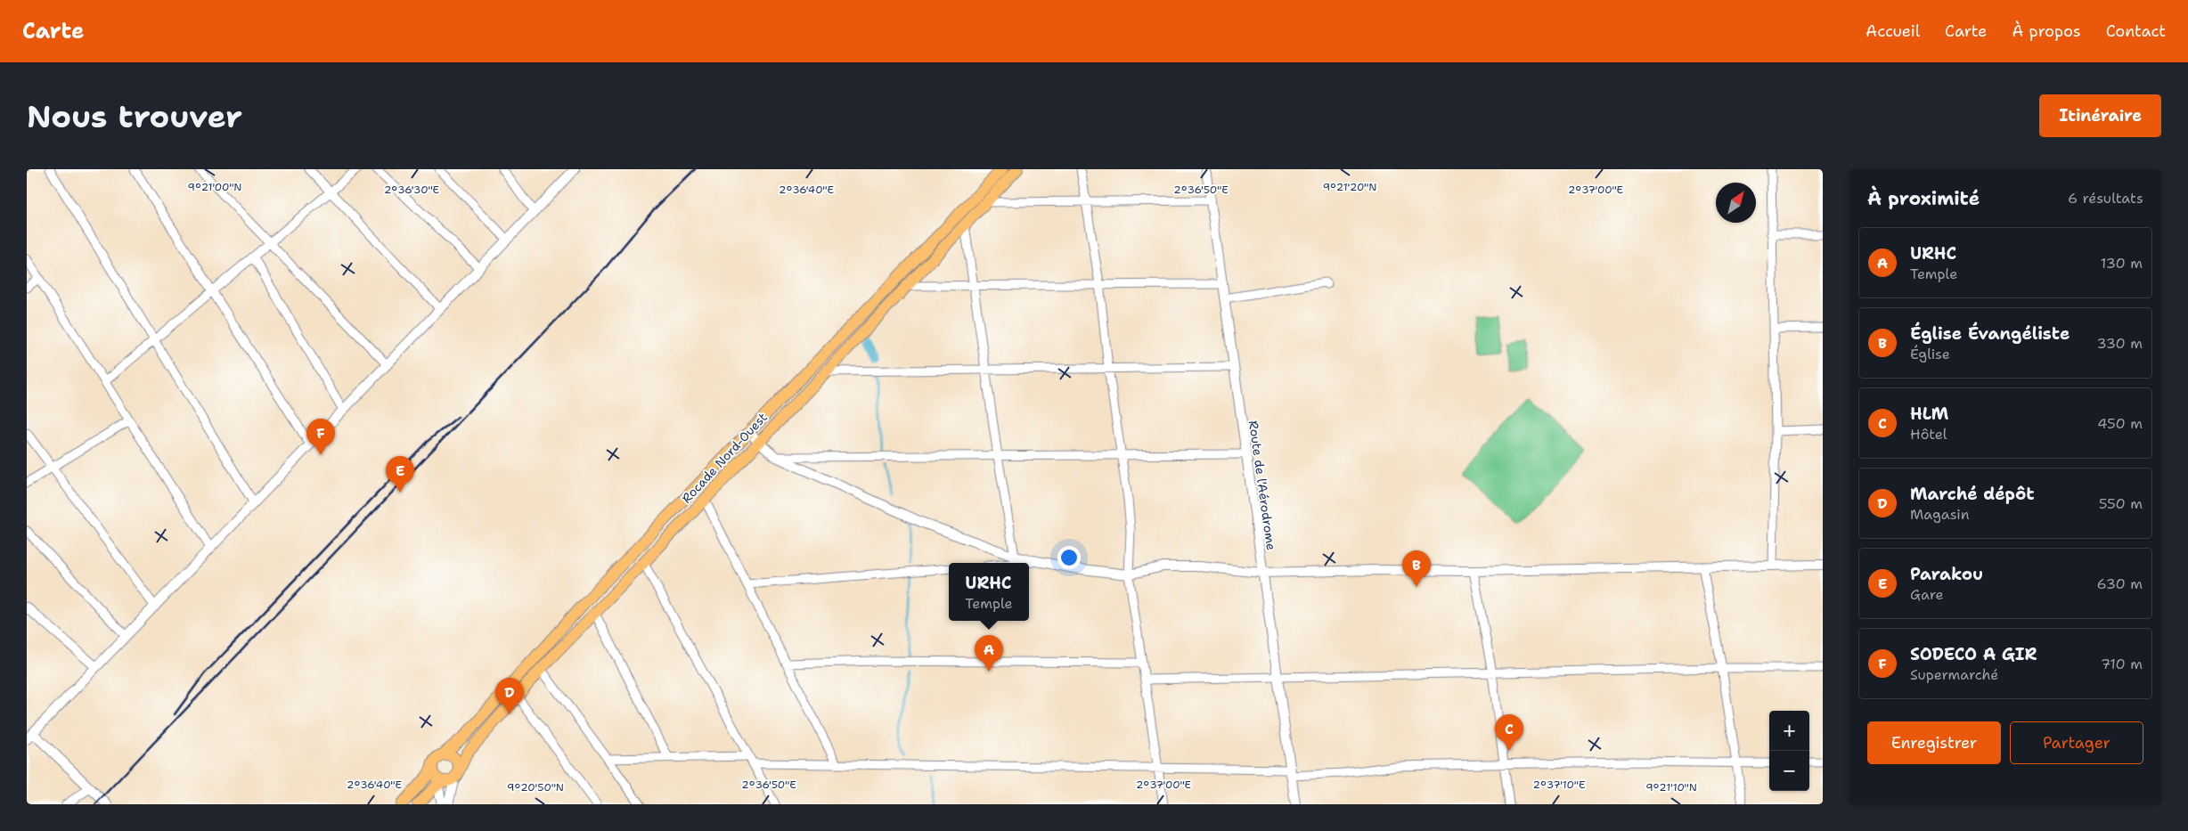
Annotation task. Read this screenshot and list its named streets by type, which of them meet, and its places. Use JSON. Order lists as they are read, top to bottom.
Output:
{
  "streets": {
    "main road": ["Rocade Nord-Ouest"],
    "street": ["Route de l'Aérodrome"]
  },
  "north": "top right",
  "page": {
    "header": "Carte",
    "nav": [
      "Accueil",
      "Carte",
      "À propos",
      "Contact"
    ],
    "buttons": [
      "Itinéraire",
      ["Enregistrer", "Partager"]
    ],
    "title": "Nous trouver",
    "heading": ["À proximité", "6 résultats"],
    "list": [
      {
        "mark": "A",
        "name": "URHC",
        "note": "Temple",
        "value": "130 m"
      },
      {
        "mark": "B",
        "name": "Église Évangéliste",
        "note": "Église",
        "value": "330 m"
      },
      {
        "mark": "C",
        "name": "HLM",
        "note": "Hôtel",
        "value": "450 m"
      },
      {
        "mark": "D",
        "name": "Marché dépôt",
        "note": "Magasin",
        "value": "550 m"
      },
      {
        "mark": "E",
        "name": "Parakou",
        "note": "Gare",
        "value": "630 m"
      },
      {
        "mark": "F",
        "name": "SODECO A GIR",
        "note": "Supermarché",
        "value": "710 m"
      }
    ],
    "pins": [
      "F",
      "E",
      "B",
      "A",
      "D",
      "C"
    ],
    "popup": ["URHC", "Temple"],
    "map_buttons": ["+", "−"]
  },
  "coordinates": [
    "9°21'00\"N",
    "9°21'20\"N",
    "2°36'30\"E",
    "2°36'40\"E",
    "2°36'50\"E",
    "2°37'00\"E",
    "2°37'10\"E",
    "9°20'50\"N",
    "9°21'10\"N"
  ]
}
